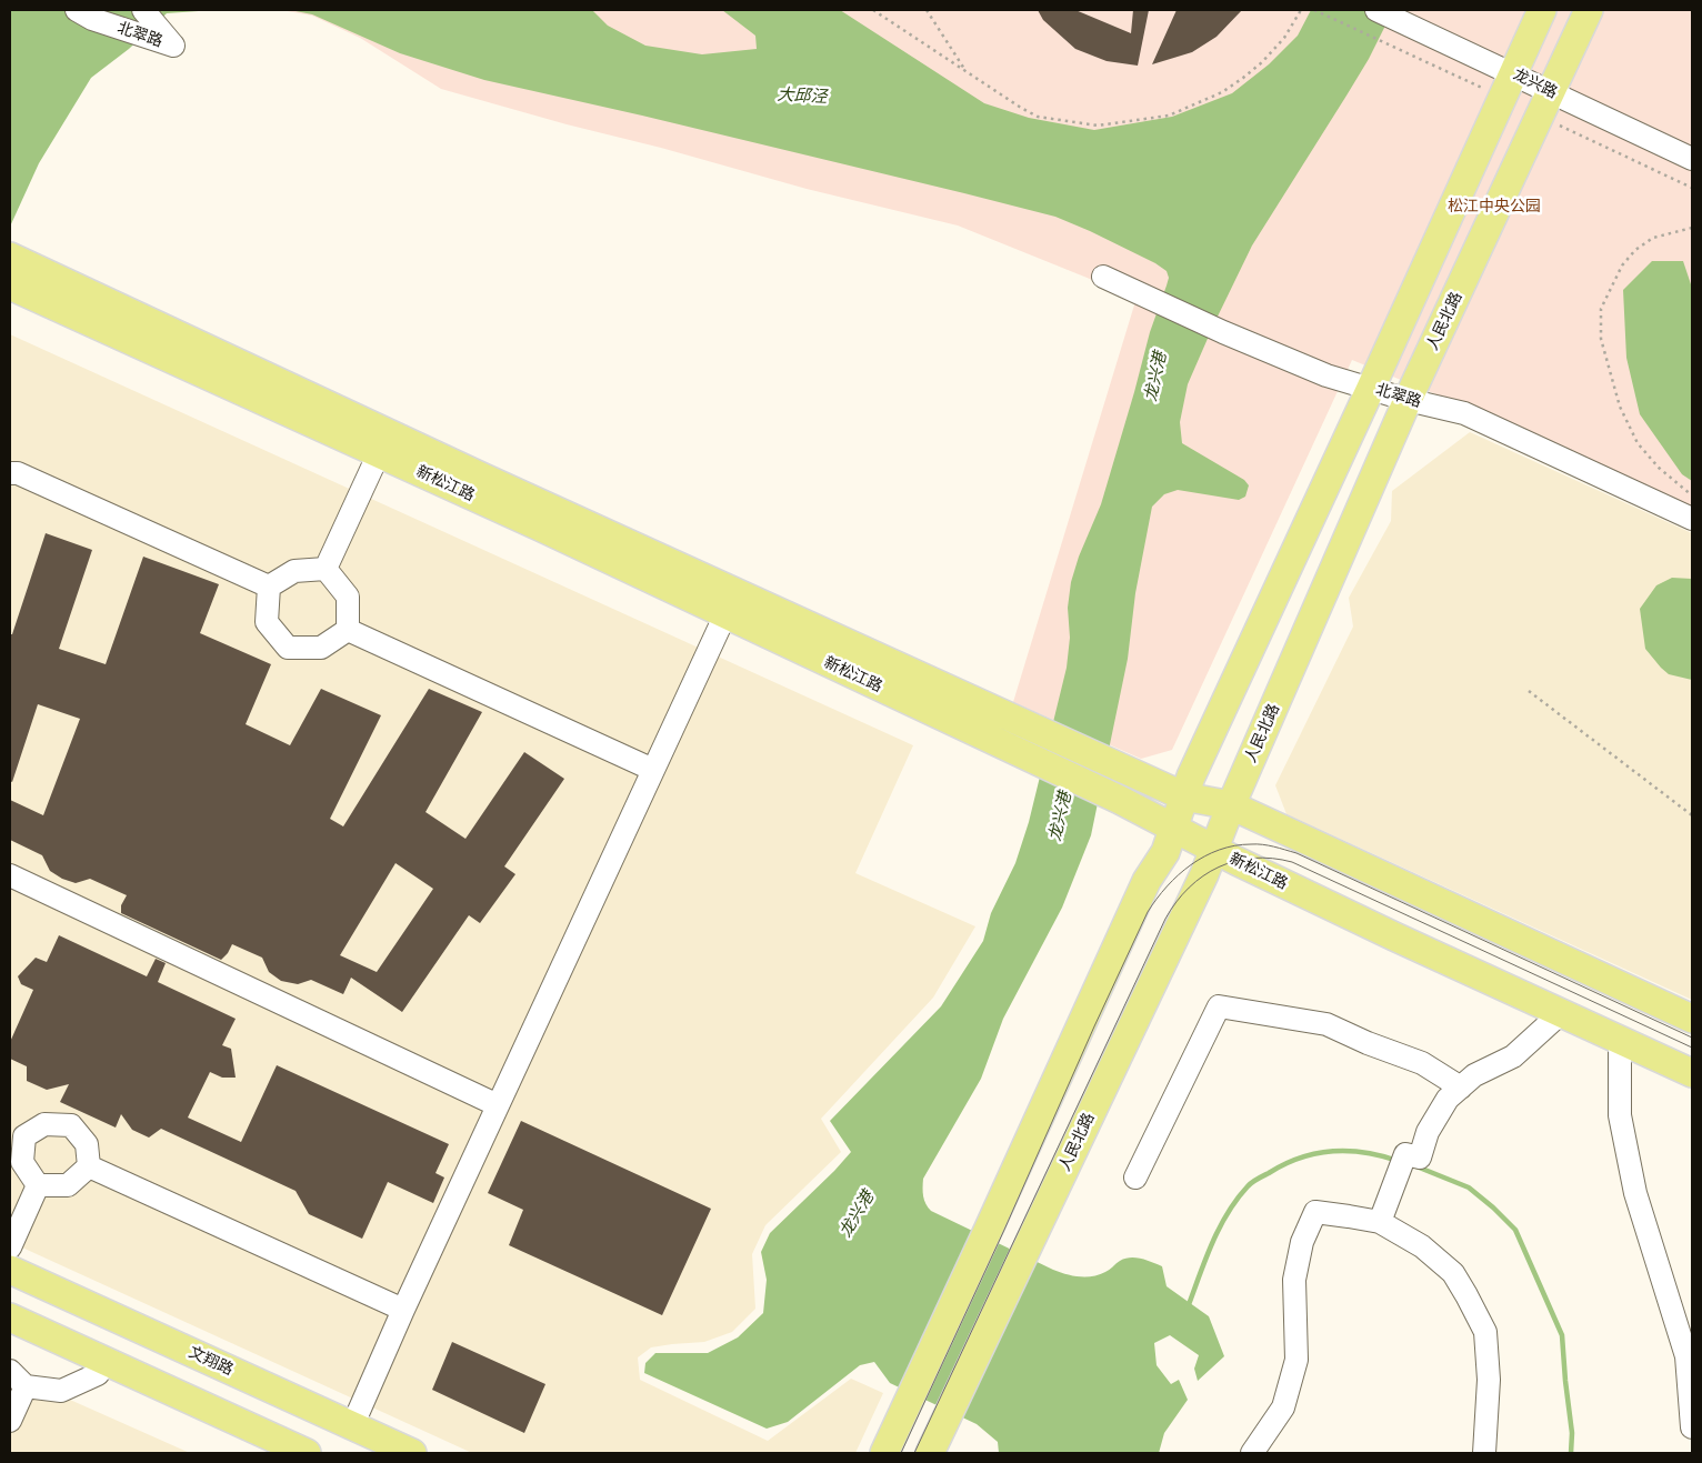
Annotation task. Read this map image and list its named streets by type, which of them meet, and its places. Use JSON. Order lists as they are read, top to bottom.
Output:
{
  "streets": {
    "main road": ["人民北路", "新松江路", "文翔路"],
    "street": ["北翠路", "龙兴路"]
  },
  "crossings": [
    ["北翠路", "人民北路"],
    ["龙兴路", "人民北路"],
    ["人民北路", "新松江路"]
  ],
  "water": ["大邱泾", "龙兴港"],
  "parks": ["松江中央公园"]
}
